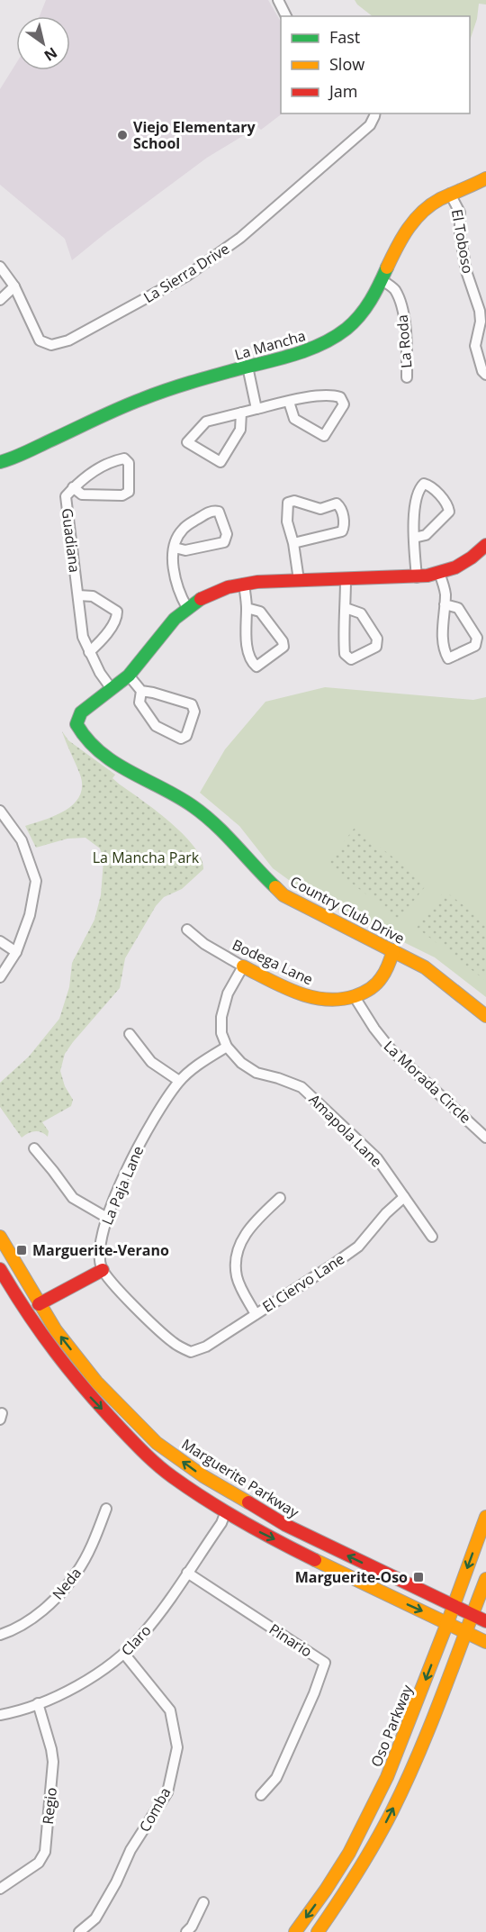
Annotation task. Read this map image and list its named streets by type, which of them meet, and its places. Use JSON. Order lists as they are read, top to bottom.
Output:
{
  "streets": {
    "main road": [
      "La Mancha",
      "Country Club Drive",
      "Bodega Lane",
      "Marguerite Parkway",
      "Oso Parkway"
    ],
    "street": [
      "El Toboso",
      "La Sierra Drive",
      "La Roda",
      "Guadiana",
      "La Morada Circle",
      "Amapola Lane",
      "La Paja Lane",
      "El Ciervo Lane",
      "Neda",
      "Claro",
      "Pinario",
      "Regio",
      "Comba"
    ]
  },
  "crossings": [
    ["El Toboso", "La Mancha"],
    ["La Roda", "La Mancha"],
    ["Guadiana", "Country Club Drive"],
    ["Country Club Drive", "Bodega Lane"],
    ["Bodega Lane", "La Morada Circle"],
    ["Amapola Lane", "La Paja Lane"],
    ["Amapola Lane", "El Ciervo Lane"],
    ["La Paja Lane", "El Ciervo Lane"],
    ["Marguerite Parkway", "Oso Parkway"],
    ["Claro", "Pinario"],
    ["Claro", "Regio"],
    ["Claro", "Comba"]
  ],
  "parks": ["La Mancha Park"],
  "places": {
    "other": ["Viejo Elementary School"],
    "transit": ["Marguerite-Verano", "Marguerite-Oso"]
  },
  "legend": ["Fast", "Slow", "Jam"],
  "north": "bottom right"
}
